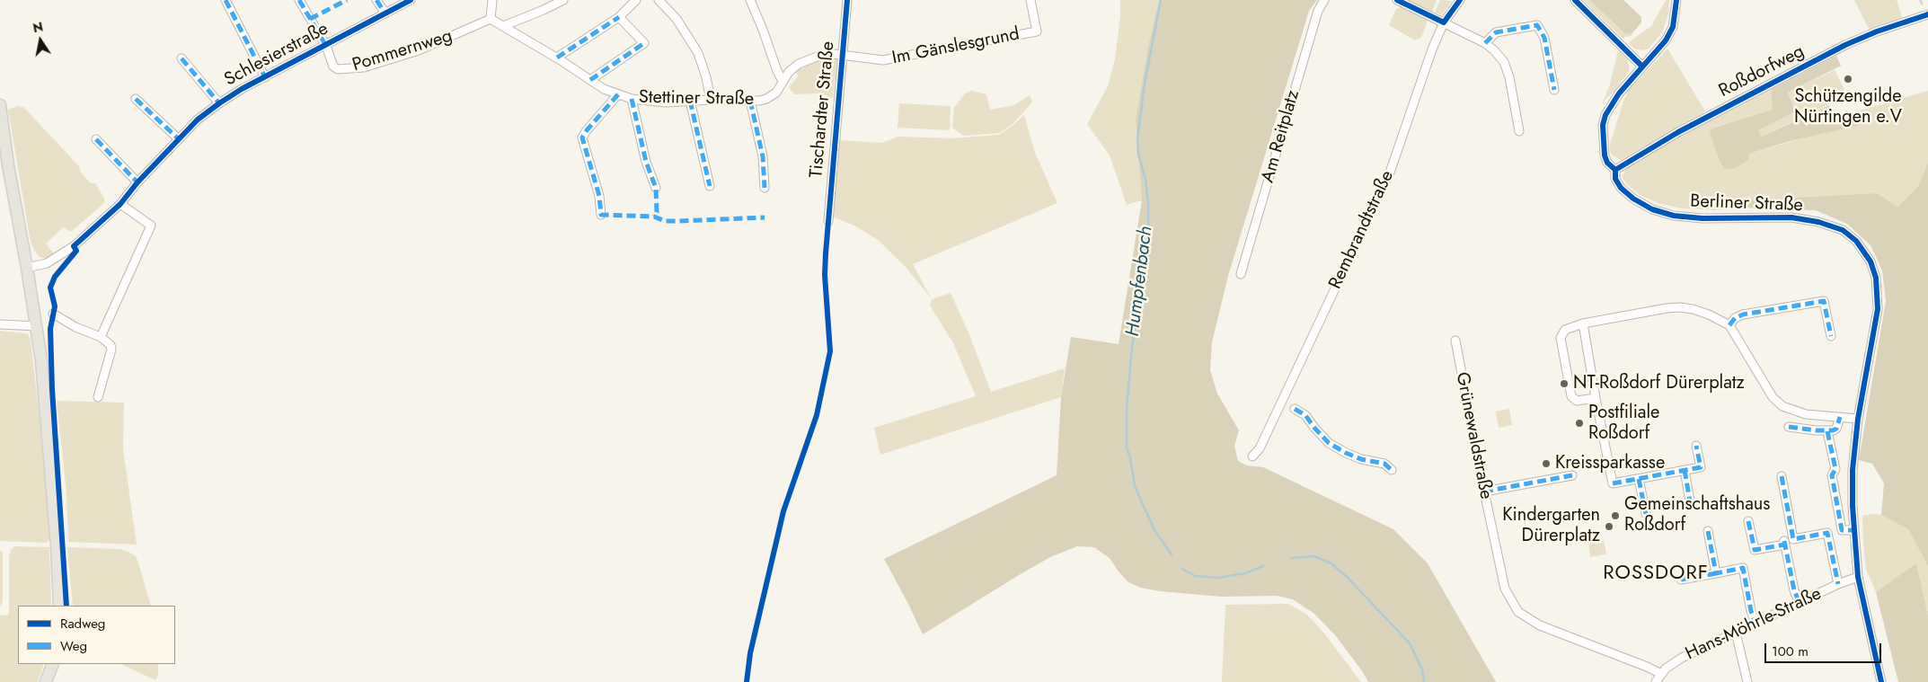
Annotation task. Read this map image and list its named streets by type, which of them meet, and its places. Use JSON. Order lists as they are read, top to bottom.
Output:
{
  "streets": {
    "street": [
      "Im Gänslesgrund",
      "Pommernweg",
      "Schlesierstraße",
      "Roßdorfweg",
      "Stettiner Straße",
      "Tischardter Straße",
      "Am Reitplatz",
      "Berliner Straße",
      "Rembrandtstraße",
      "Grünewaldstraße",
      "Hans-Möhrle-Straße"
    ]
  },
  "crossings": [
    ["Im Gänslesgrund", "Stettiner Straße"],
    ["Im Gänslesgrund", "Tischardter Straße"],
    ["Pommernweg", "Schlesierstraße"],
    ["Pommernweg", "Stettiner Straße"],
    ["Roßdorfweg", "Berliner Straße"],
    ["Stettiner Straße", "Tischardter Straße"],
    ["Berliner Straße", "Hans-Möhrle-Straße"],
    ["Grünewaldstraße", "Hans-Möhrle-Straße"]
  ],
  "districts": ["ROSSDORF"],
  "water": ["Humpfenbach"],
  "places": [
    "Schützengilde Nürtingen e.V",
    "NT-Roßdorf Dürerplatz",
    "Postfiliale Roßdorf",
    "Kreissparkasse",
    "Gemeinschaftshaus Roßdorf",
    "Kindergarten Dürerplatz"
  ],
  "legend": ["Radweg", "Weg"],
  "scale_bar": "100 m",
  "north": "top"
}
